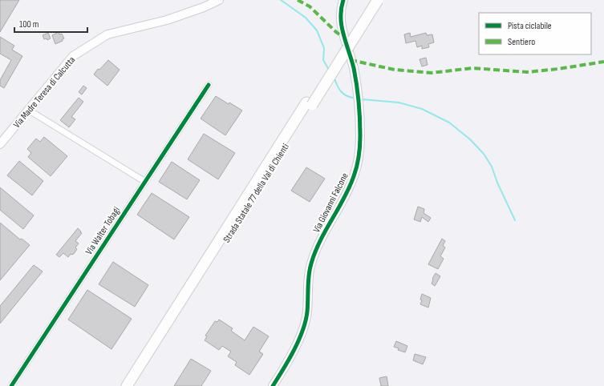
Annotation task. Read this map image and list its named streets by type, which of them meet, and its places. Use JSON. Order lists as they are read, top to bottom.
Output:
{
  "streets": {
    "highway": ["Strada Statale 77 della Val di Chienti"],
    "street": ["Via Madre Teresa di Calcutta", "Via Giovanni Falcone", "Via Walter Tobagi"]
  },
  "legend": ["Pista ciclabile", "Sentiero"],
  "scale_bar": "100 m"
}
